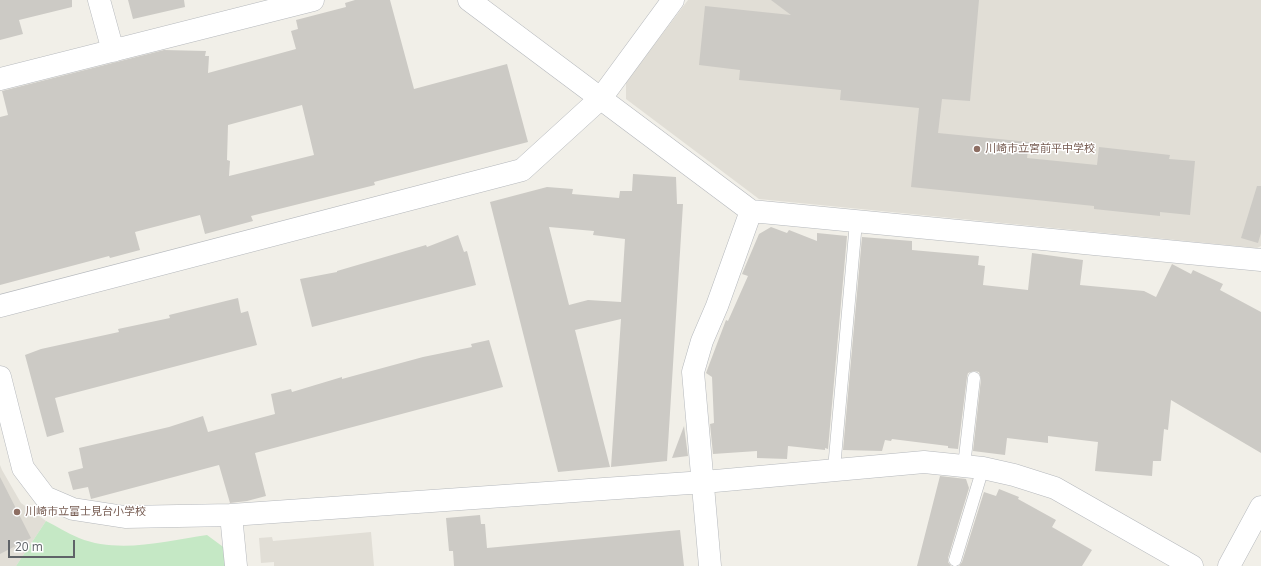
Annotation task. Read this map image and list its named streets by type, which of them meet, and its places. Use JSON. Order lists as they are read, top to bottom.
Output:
{
  "places": ["川崎市立宮前平中学校", "川崎市立富士見台小学校"],
  "scale_bar": "20 m"
}
